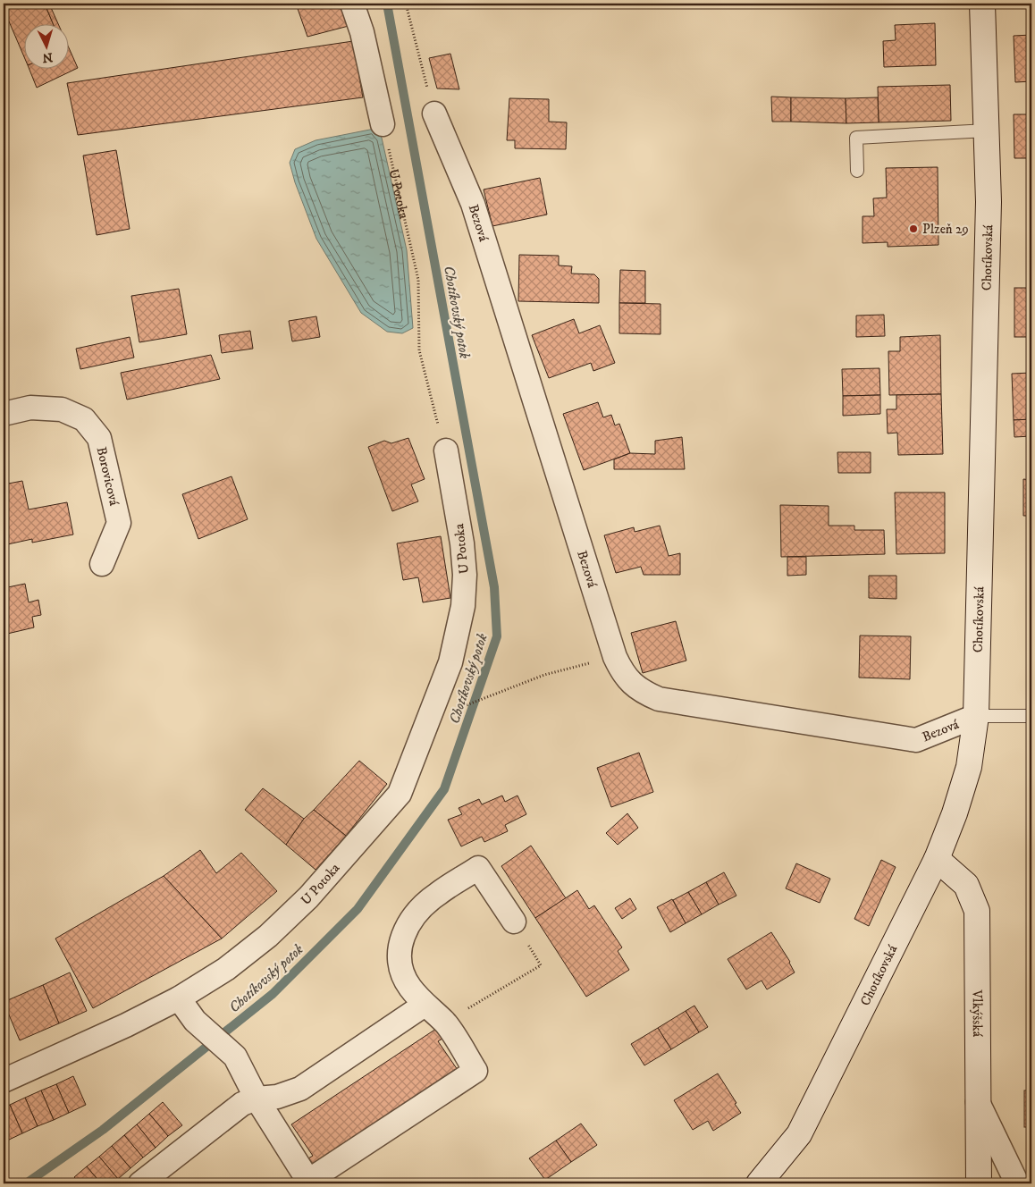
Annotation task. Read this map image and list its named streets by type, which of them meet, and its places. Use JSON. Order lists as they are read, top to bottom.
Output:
{
  "streets": {
    "street": [
      "U Potoka",
      "Bezová",
      "Chotíkovská",
      "Borovicová",
      "Vlkýšská"
    ]
  },
  "crossings": [
    ["Bezová", "Chotíkovská"],
    ["Chotíkovská", "Vlkýšská"]
  ],
  "water": ["Chotíkovský potok"],
  "places": ["Plzeň 29"],
  "north": "bottom"
}
